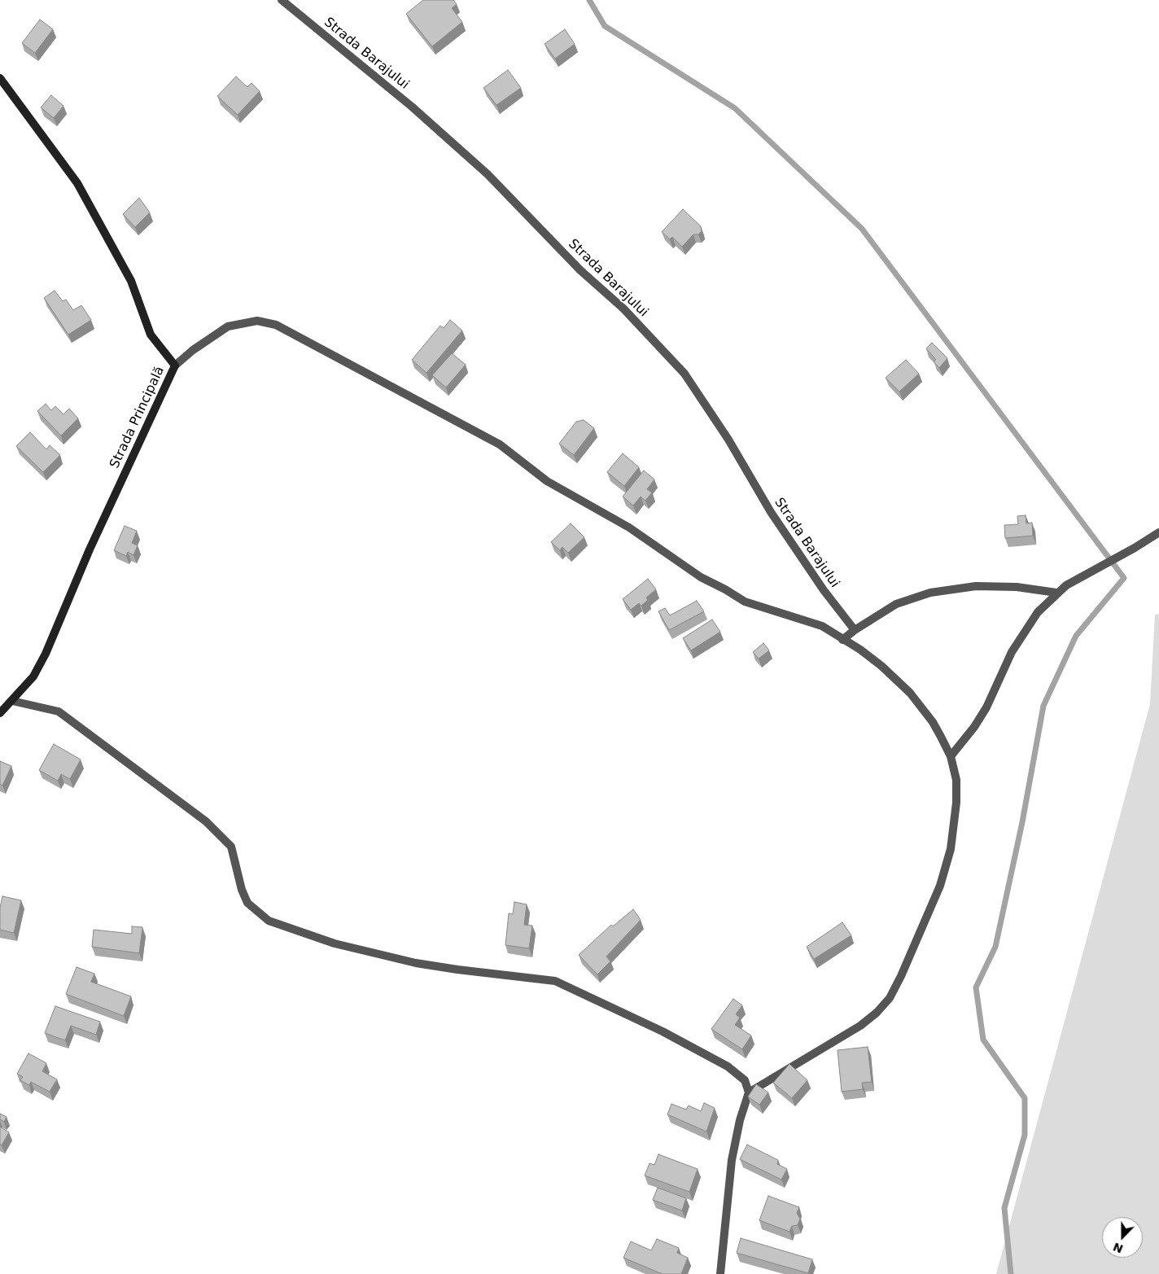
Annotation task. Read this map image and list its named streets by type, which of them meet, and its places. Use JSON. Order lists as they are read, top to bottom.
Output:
{
  "streets": {
    "main road": ["Strada Principală"],
    "street": ["Strada Barajului"]
  },
  "north": "bottom"
}
